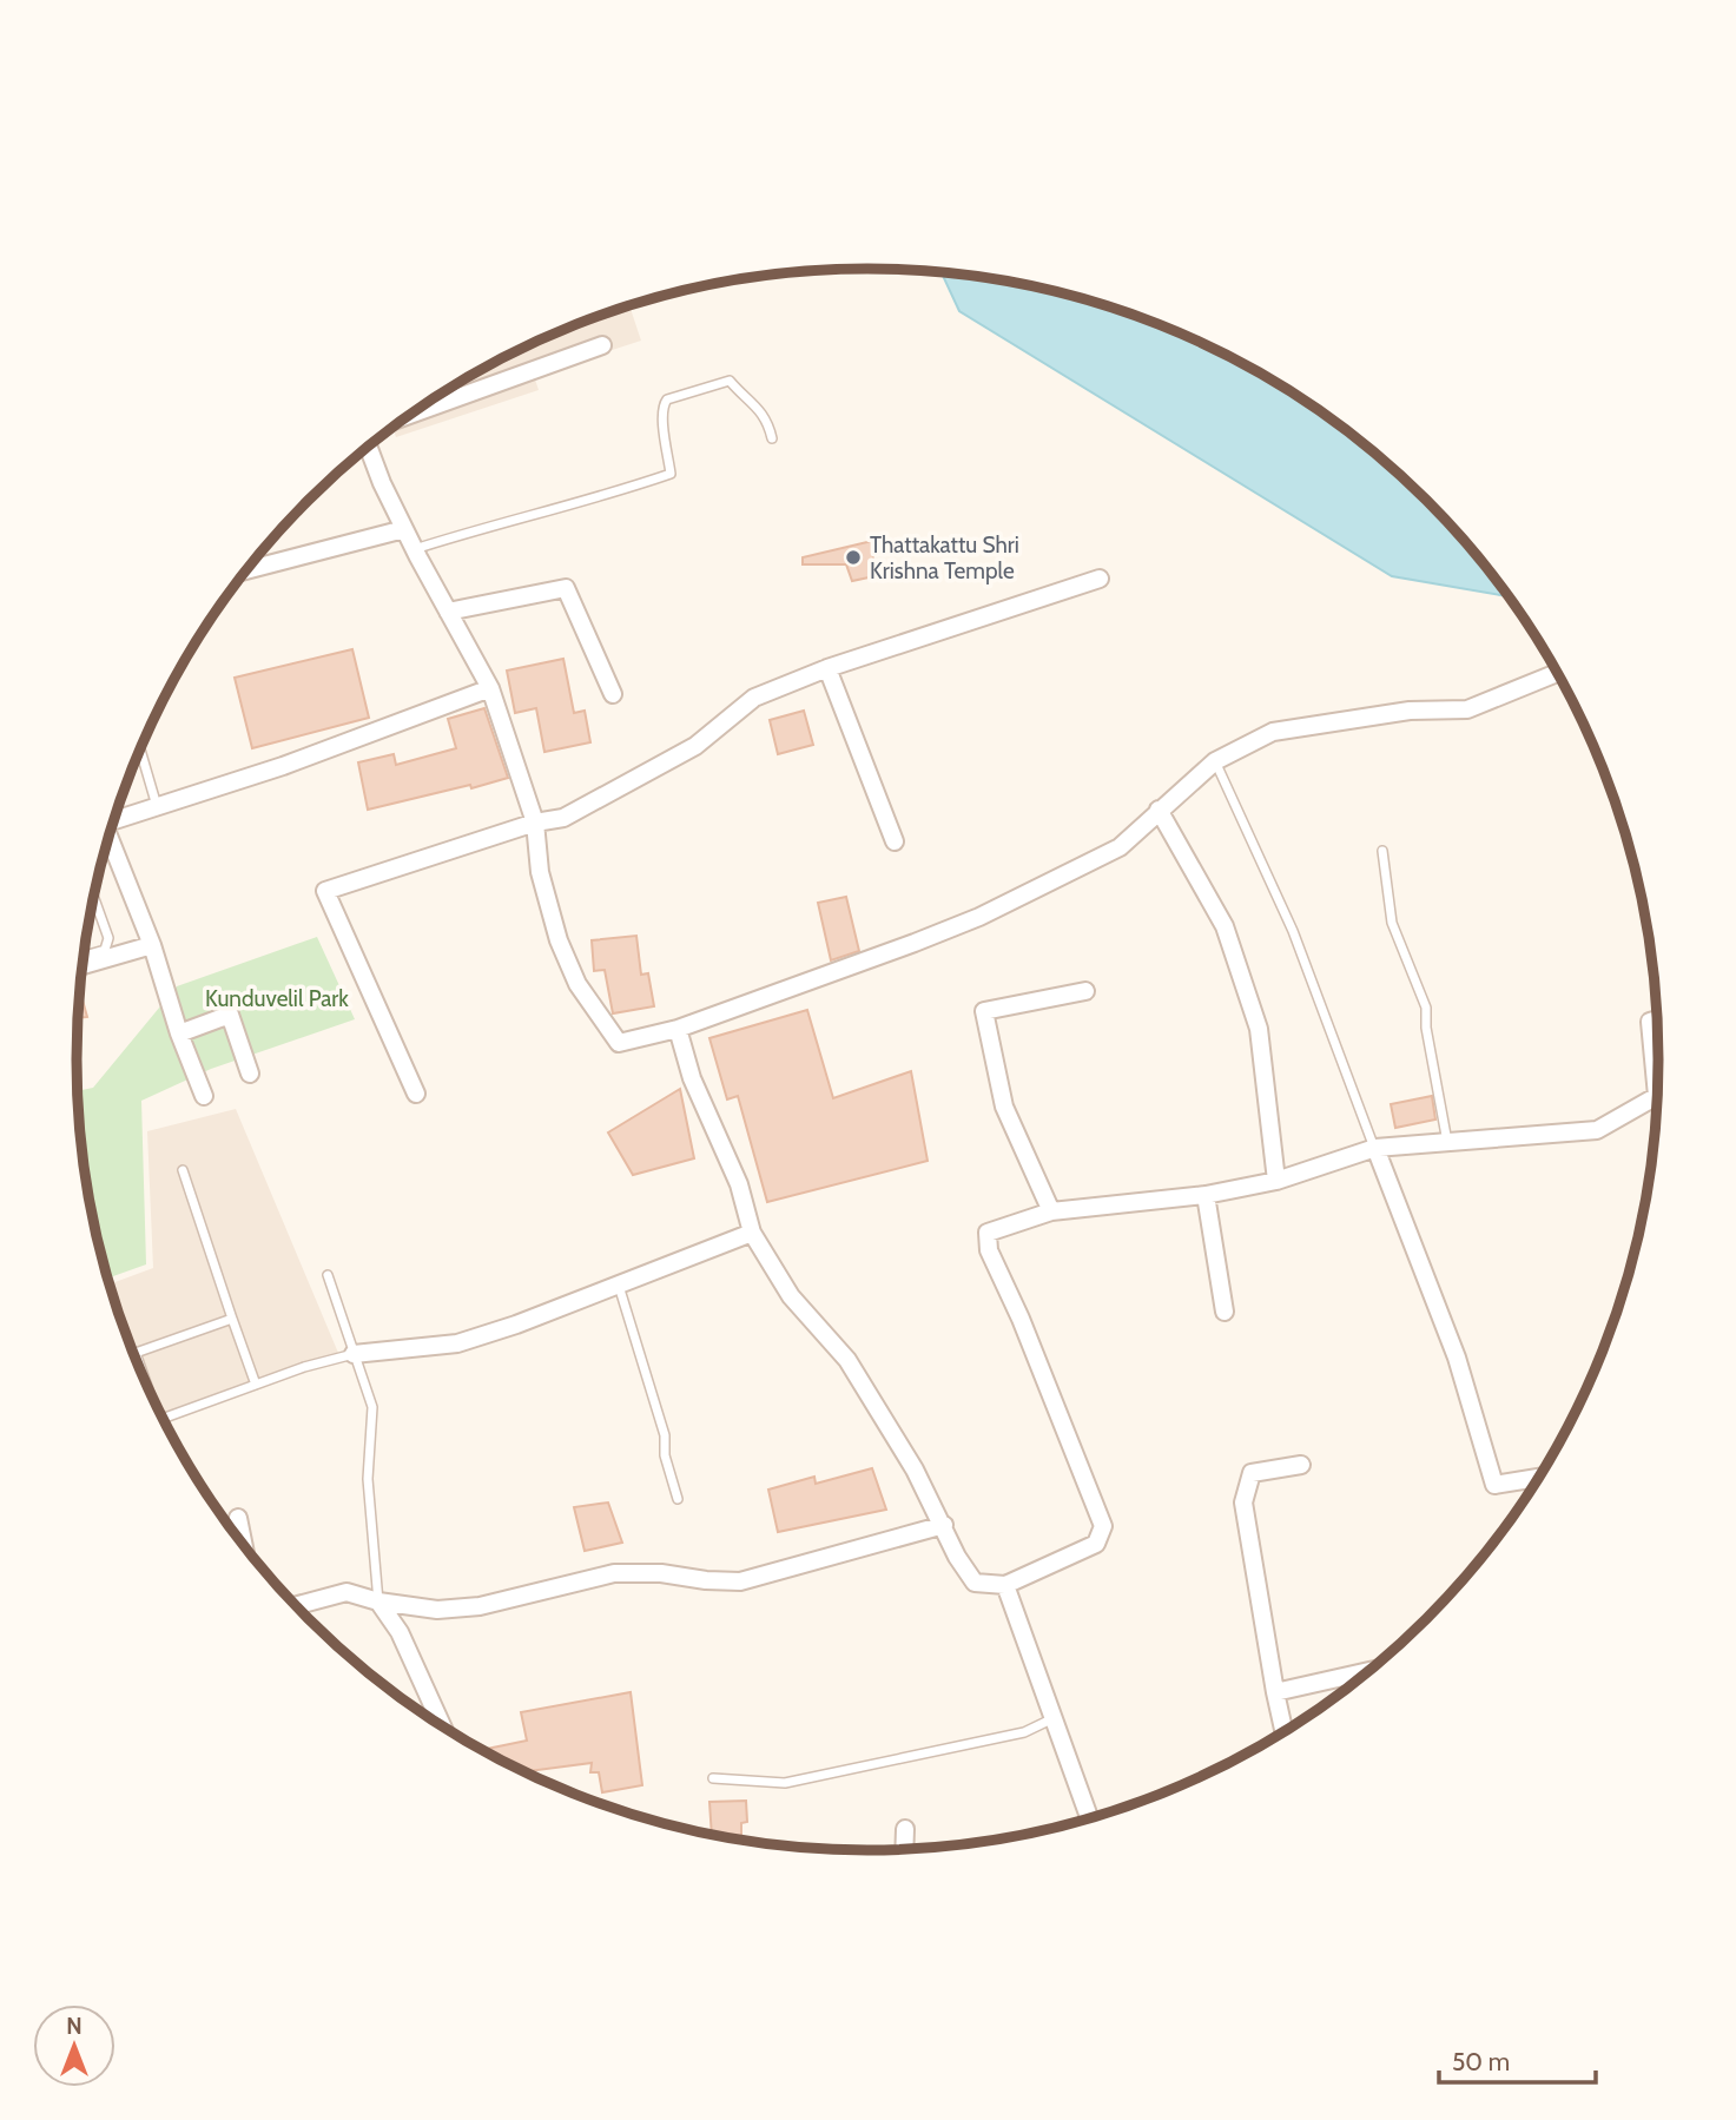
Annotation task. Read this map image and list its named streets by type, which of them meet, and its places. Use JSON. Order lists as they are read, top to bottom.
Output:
{
  "parks": ["Kunduvelil Park"],
  "places": ["Thattakattu Shri Krishna Temple"],
  "scale_bar": "50 m",
  "north": "top"
}
